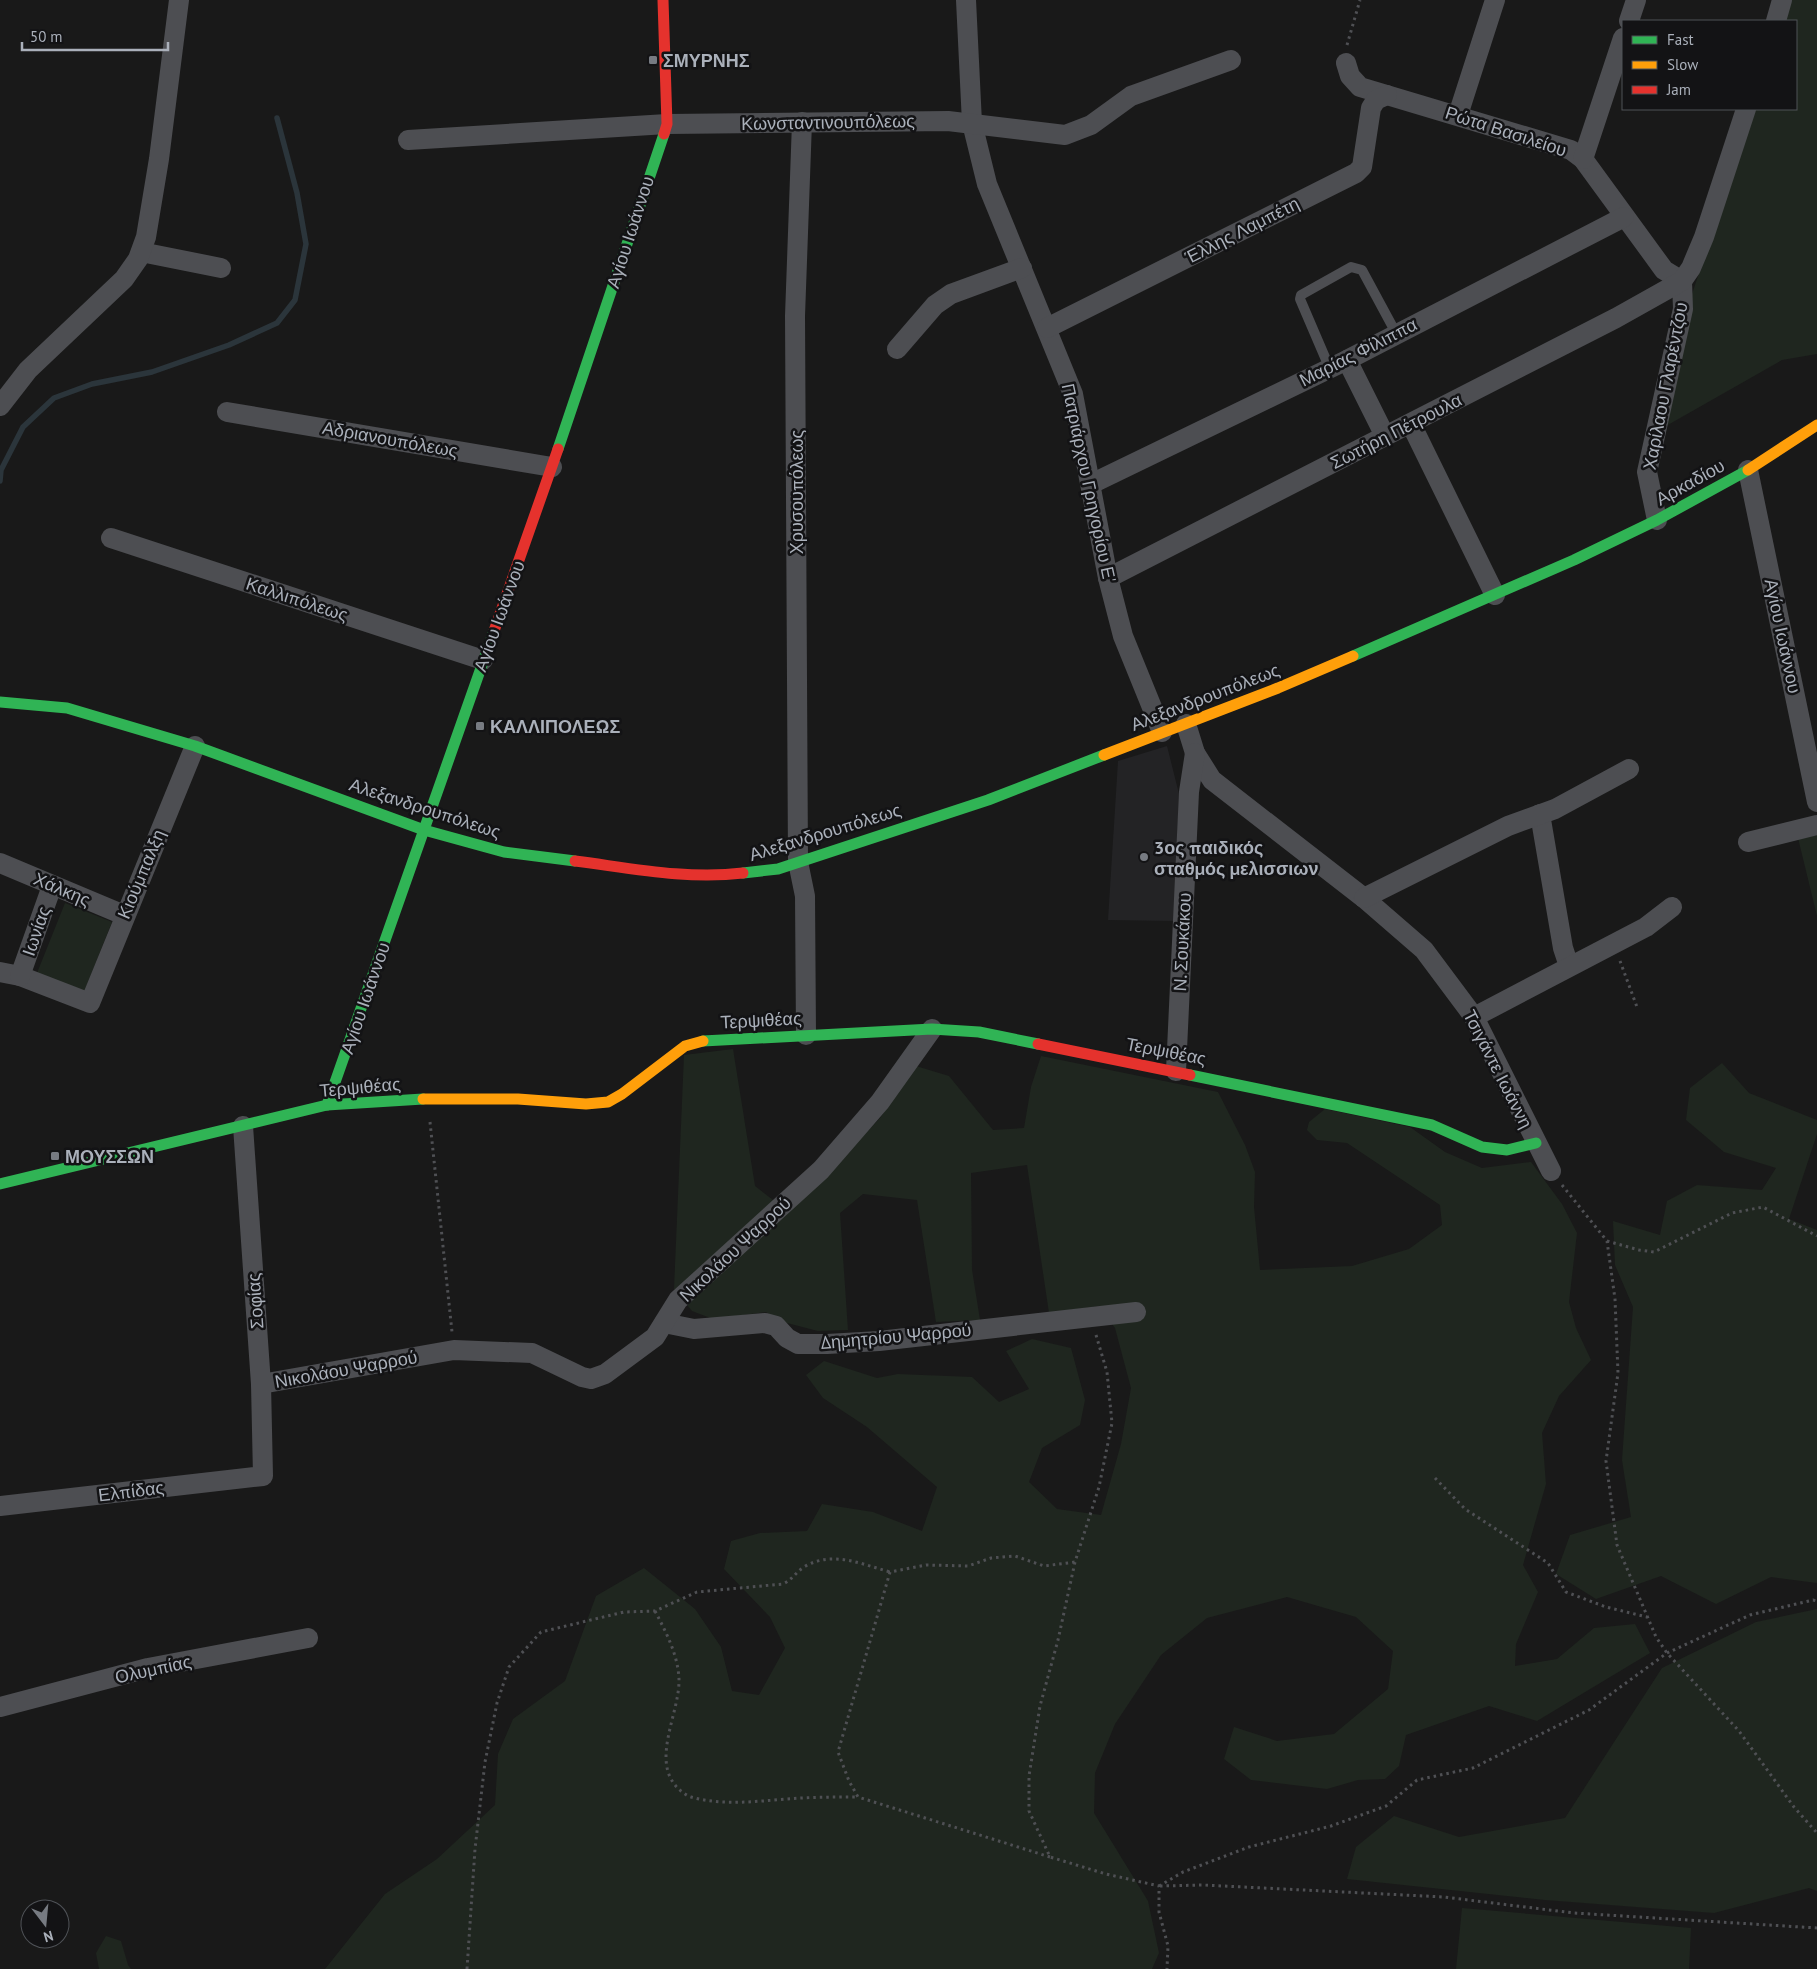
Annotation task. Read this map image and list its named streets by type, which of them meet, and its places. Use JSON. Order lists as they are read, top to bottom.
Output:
{
  "streets": {
    "street": [
      "Κωνσταντινουπόλεως",
      "Ρώτα Βασιλείου",
      "Έλλης Λαμπέτη",
      "Αγίου Ιωάννου",
      "Μαρίας Φίλιππα",
      "Χαρίλαου Γλαρέντζου",
      "Σωτήρη Πέτρουλα",
      "Αδριανουπόλεως",
      "Αρκαδίου",
      "Πατριάρχου Γρηγορίου Ε'",
      "Χρυσουπόλεως",
      "Καλλιπόλεως",
      "Αλεξανδρουπόλεως",
      "Κιούμπαλξη",
      "Χάλκης",
      "Ιωνίας",
      "Ν. Σουκάκου",
      "Τερψιθέας",
      "Τσιγάντε Ιωάννη",
      "Νικολάου Ψαρρού",
      "Σοφίας",
      "Δημητρίου Ψαρρού",
      "Ελπίδας",
      "Ολυμπίας"
    ]
  },
  "crossings": [
    ["Κωνσταντινουπόλεως", "Αγίου Ιωάννου"],
    ["Κωνσταντινουπόλεως", "Πατριάρχου Γρηγορίου Ε'"],
    ["Κωνσταντινουπόλεως", "Χρυσουπόλεως"],
    ["Ρώτα Βασιλείου", "Έλλης Λαμπέτη"],
    ["Ρώτα Βασιλείου", "Μαρίας Φίλιππα"],
    ["Ρώτα Βασιλείου", "Χαρίλαου Γλαρέντζου"],
    ["Ρώτα Βασιλείου", "Σωτήρη Πέτρουλα"],
    ["Έλλης Λαμπέτη", "Πατριάρχου Γρηγορίου Ε'"],
    ["Αγίου Ιωάννου", "Αδριανουπόλεως"],
    ["Αγίου Ιωάννου", "Αρκαδίου"],
    ["Αγίου Ιωάννου", "Καλλιπόλεως"],
    ["Αγίου Ιωάννου", "Αλεξανδρουπόλεως"],
    ["Αγίου Ιωάννου", "Τερψιθέας"],
    ["Μαρίας Φίλιππα", "Πατριάρχου Γρηγορίου Ε'"],
    ["Χαρίλαου Γλαρέντζου", "Σωτήρη Πέτρουλα"],
    ["Χαρίλαου Γλαρέντζου", "Αρκαδίου"],
    ["Σωτήρη Πέτρουλα", "Πατριάρχου Γρηγορίου Ε'"],
    ["Αρκαδίου", "Αλεξανδρουπόλεως"],
    ["Πατριάρχου Γρηγορίου Ε'", "Αλεξανδρουπόλεως"],
    ["Χρυσουπόλεως", "Αλεξανδρουπόλεως"],
    ["Χρυσουπόλεως", "Τερψιθέας"],
    ["Αλεξανδρουπόλεως", "Κιούμπαλξη"],
    ["Αλεξανδρουπόλεως", "Τσιγάντε Ιωάννη"],
    ["Κιούμπαλξη", "Χάλκης"],
    ["Κιούμπαλξη", "Ιωνίας"],
    ["Χάλκης", "Ιωνίας"],
    ["Ν. Σουκάκου", "Τερψιθέας"],
    ["Ν. Σουκάκου", "Τσιγάντε Ιωάννη"],
    ["Τερψιθέας", "Τσιγάντε Ιωάννη"],
    ["Τερψιθέας", "Νικολάου Ψαρρού"],
    ["Τερψιθέας", "Σοφίας"],
    ["Νικολάου Ψαρρού", "Σοφίας"],
    ["Νικολάου Ψαρρού", "Δημητρίου Ψαρρού"],
    ["Σοφίας", "Ελπίδας"]
  ],
  "places": {
    "transit": ["ΣΜΥΡΝΗΣ", "ΚΑΛΛΙΠΟΛΕΩΣ", "ΜΟΥΣΣΩΝ"],
    "other": ["3ος παιδικός σταθμός μελισσιων"]
  },
  "legend": ["Fast", "Slow", "Jam"],
  "scale_bar": "50 m",
  "north": "bottom"
}
